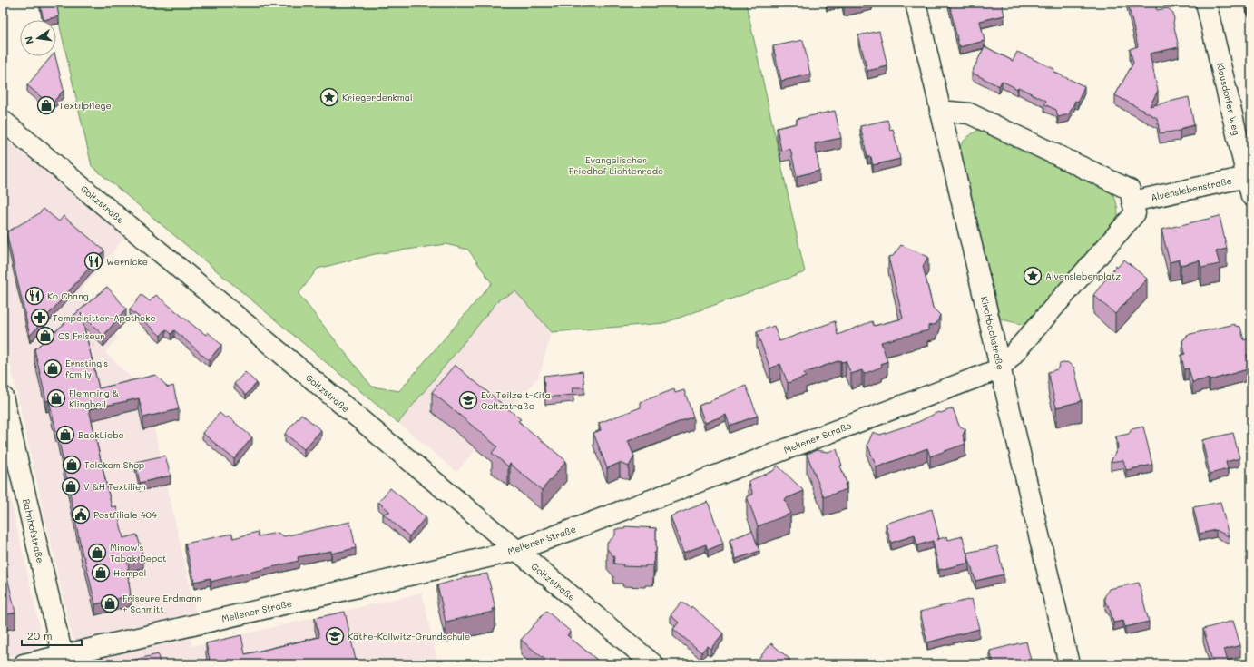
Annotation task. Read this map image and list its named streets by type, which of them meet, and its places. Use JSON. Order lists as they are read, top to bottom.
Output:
{
  "streets": {
    "street": [
      "Klausdorfer Weg",
      "Alvenslebenstraße",
      "Goltzstraße",
      "Kirchbachstraße",
      "Mellener Straße",
      "Bahnhofstraße"
    ]
  },
  "crossings": [
    ["Klausdorfer Weg", "Alvenslebenstraße"],
    ["Goltzstraße", "Mellener Straße"],
    ["Kirchbachstraße", "Mellener Straße"],
    ["Mellener Straße", "Bahnhofstraße"]
  ],
  "parks": ["Evangelischer Friedhof Lichtenrade"],
  "places": {
    "place": ["Kriegerdenkmal", "Alvenslebenplatz"],
    "shop": [
      "Textilpflege",
      "CS Friseur",
      "Ernsting's family",
      "Flemming & Klingbeil",
      "BackLiebe",
      "Telekom Shop",
      "V &H Textilien",
      "Minow's Tabak Depot",
      "Hempel",
      "Friseure Erdmann + Schmitt"
    ],
    "restaurant": ["Wernicke", "Ko Chang"],
    "pharmacy": ["Tempelritter-Apotheke"],
    "school or university": ["Ev. Teilzeit-Kita Goltzstraße", "Käthe-Kollwitz-Grundschule"],
    "public building": ["Postfiliale 404"]
  },
  "scale_bar": "20 m",
  "north": "left"
}
